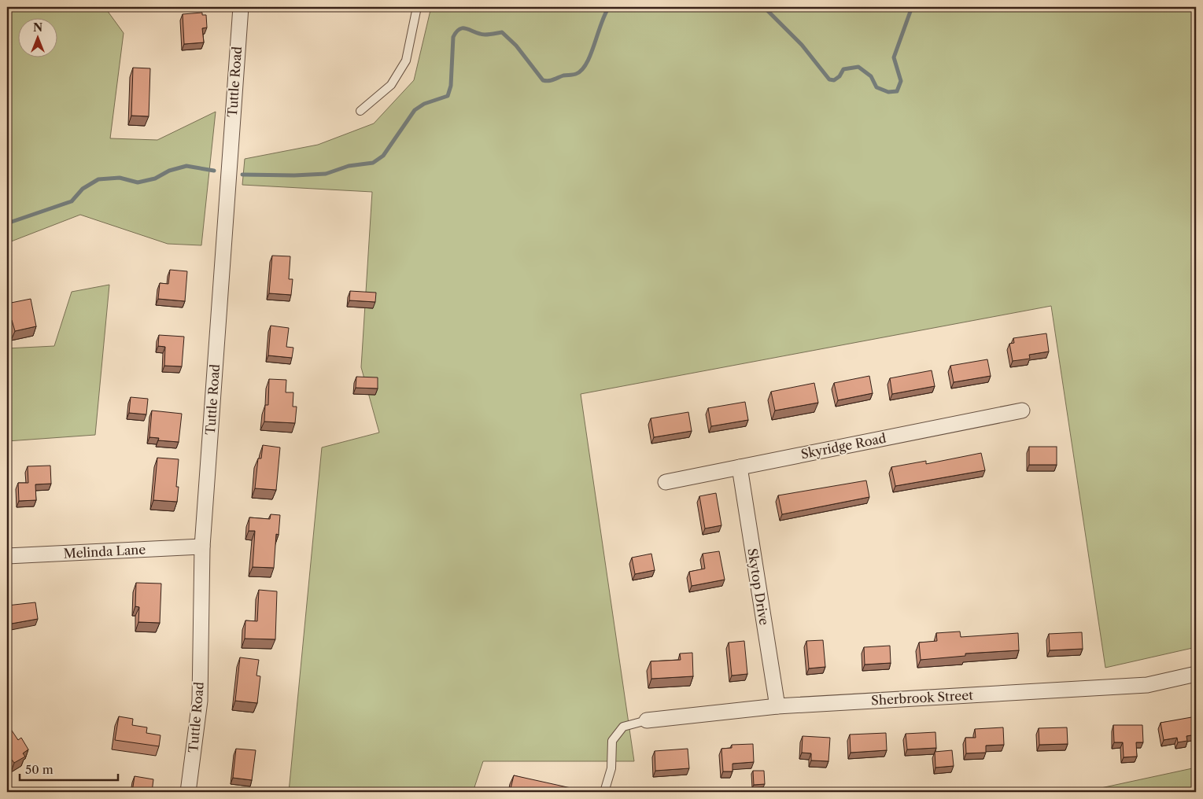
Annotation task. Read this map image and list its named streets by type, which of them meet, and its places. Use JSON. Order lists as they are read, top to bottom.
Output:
{
  "streets": {
    "street": [
      "Tuttle Road",
      "Skyridge Road",
      "Melinda Lane",
      "Skytop Drive",
      "Sherbrook Street"
    ]
  },
  "crossings": [
    ["Tuttle Road", "Melinda Lane"],
    ["Skyridge Road", "Skytop Drive"],
    ["Skytop Drive", "Sherbrook Street"]
  ],
  "scale_bar": "50 m",
  "north": "top"
}
